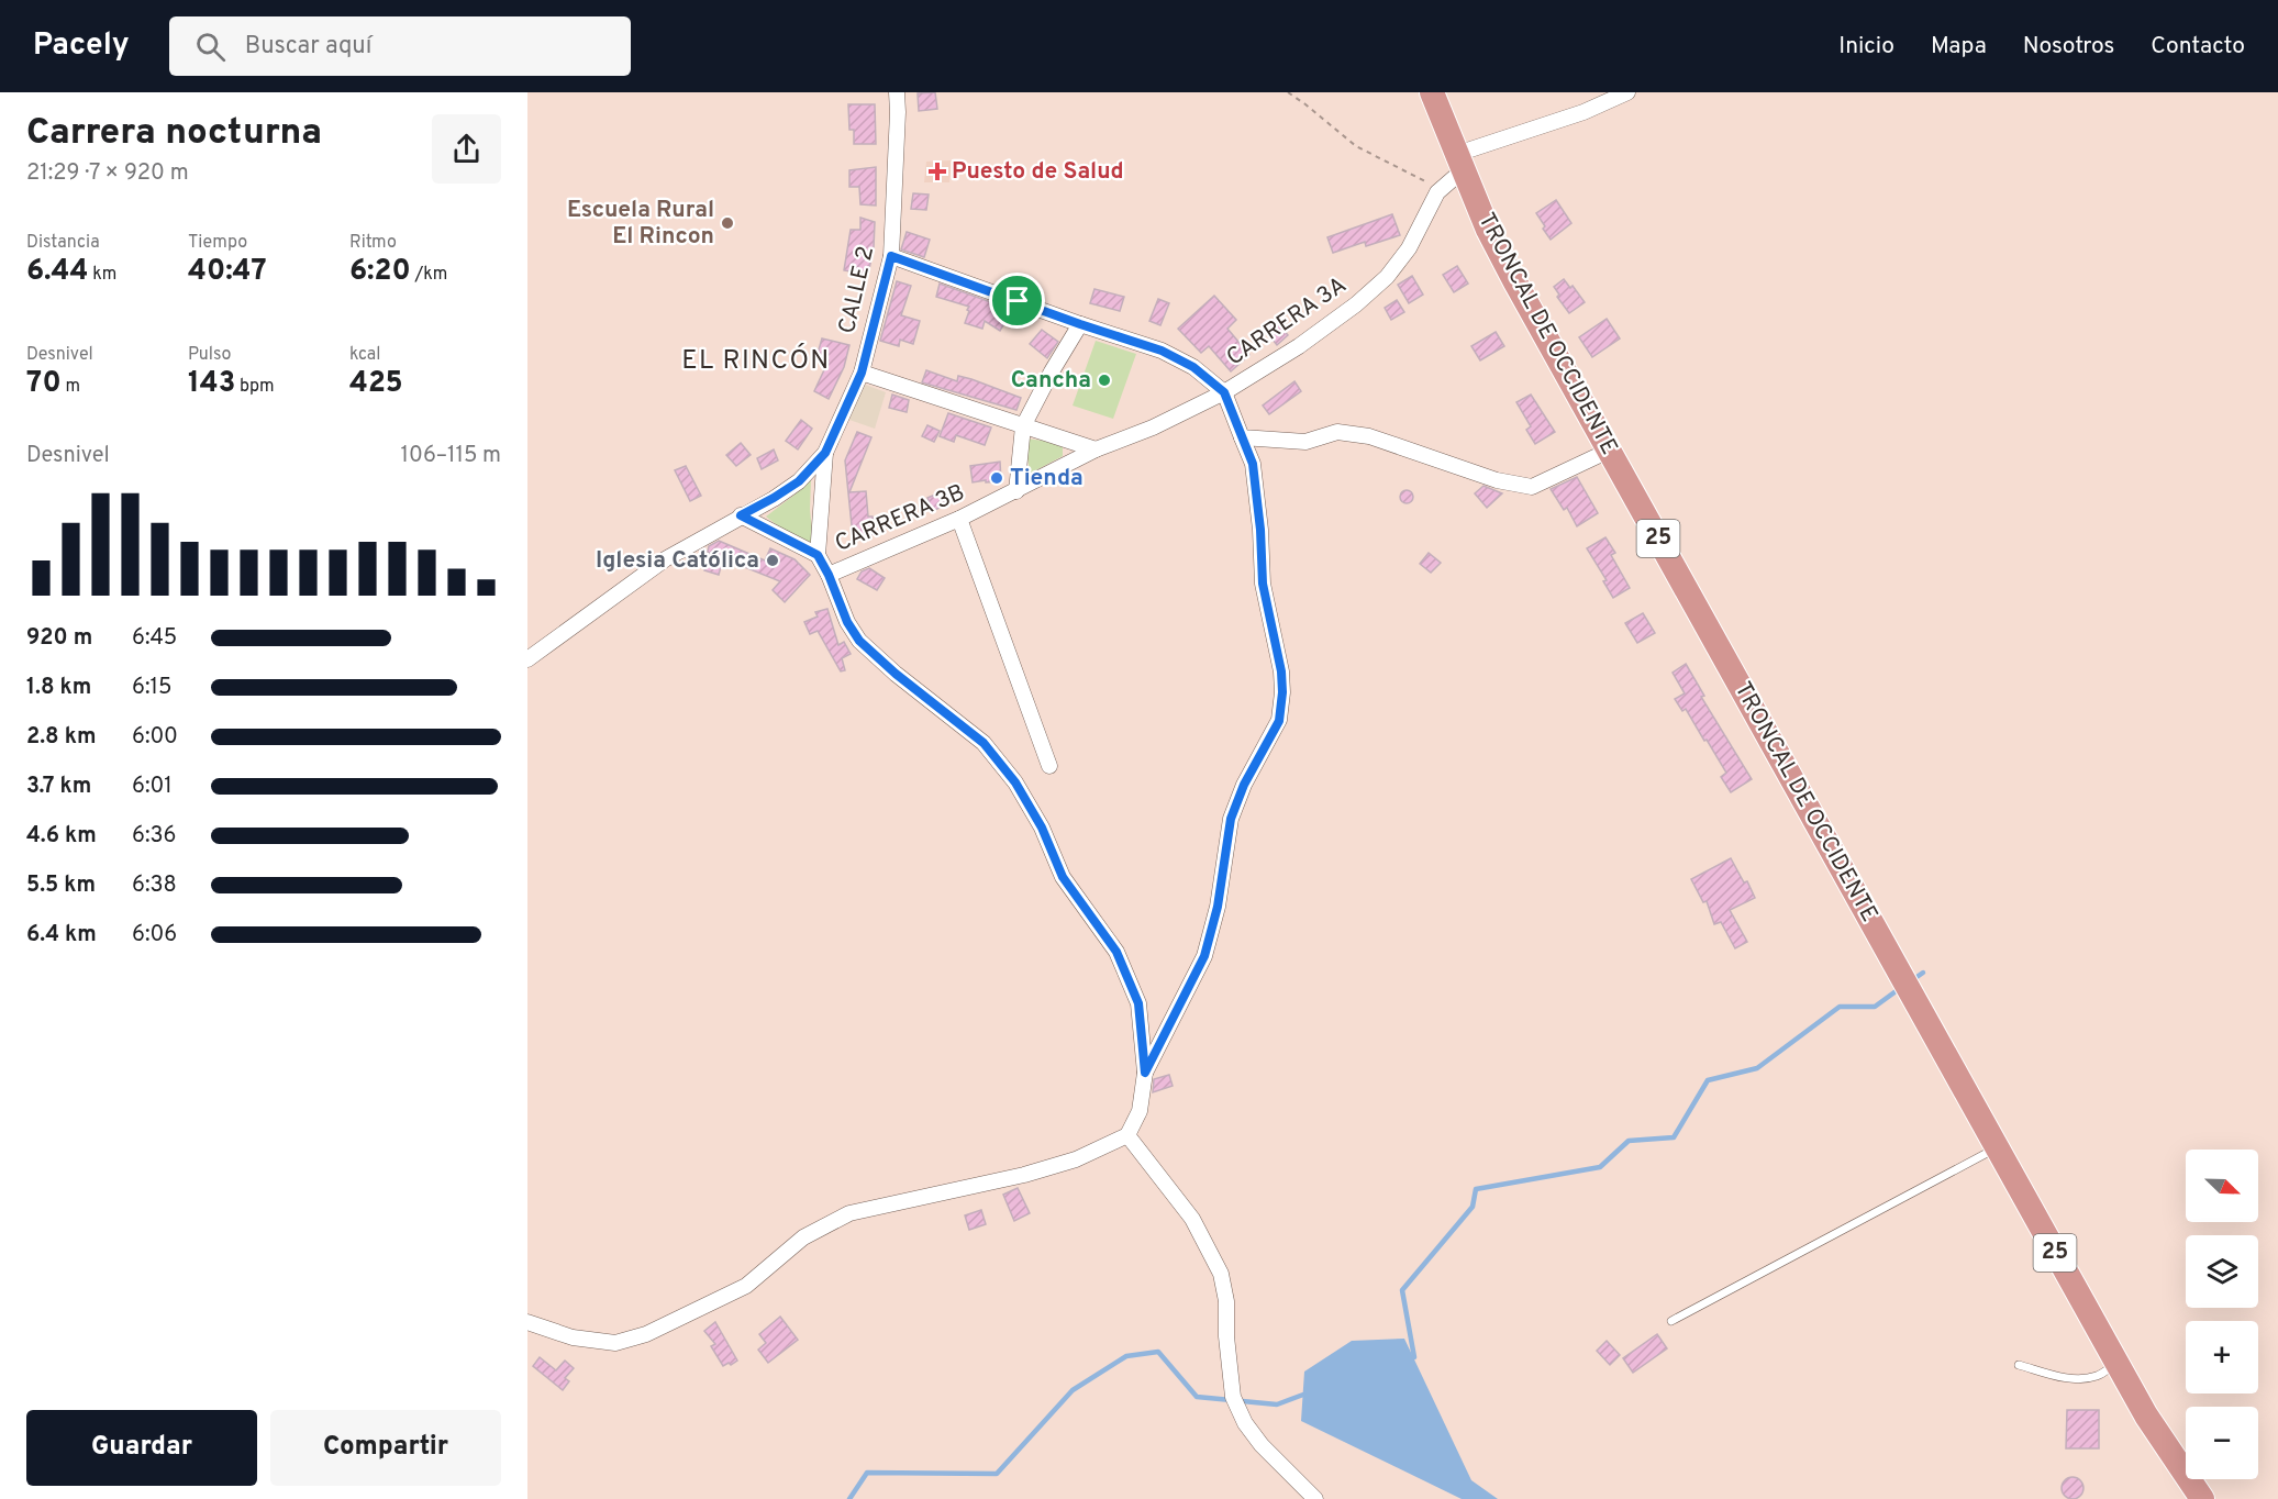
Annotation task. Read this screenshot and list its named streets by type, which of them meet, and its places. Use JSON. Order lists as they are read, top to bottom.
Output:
{
  "streets": {
    "highway": ["TRONCAL DE OCCIDENTE", "25"],
    "street": ["CALLE 2", "CARRERA 3A", "CARRERA 3B"]
  },
  "crossings": [
    ["CALLE 2", "CARRERA 3B"],
    ["CARRERA 3A", "TRONCAL DE OCCIDENTE"],
    ["CARRERA 3A", "CARRERA 3B"]
  ],
  "districts": ["EL RINCÓN"],
  "places": {
    "health": ["Puesto de Salud"],
    "other": [
      "Escuela Rural El Rincon",
      "Cancha",
      "Tienda",
      "Iglesia Católica"
    ]
  },
  "north": "bottom right",
  "page": {
    "header": "Pacely",
    "search": "Buscar aquí",
    "nav": [
      "Inicio",
      "Mapa",
      "Nosotros",
      "Contacto"
    ],
    "heading": ["Carrera nocturna", "21:29 · 7 × 920 m"],
    "stats": [
      ["Distancia", "6.44 km"],
      ["Tiempo", "40:47"],
      ["Ritmo", "6:20 /km"],
      ["Desnivel", "70 m"],
      ["Pulso", "143 bpm"],
      ["kcal", "425"]
    ],
    "chart": ["Desnivel", "106–115 m"],
    "list": [
      {
        "name": "920 m",
        "note": "6:45"
      },
      {
        "name": "1.8 km",
        "note": "6:15"
      },
      {
        "name": "2.8 km",
        "note": "6:00"
      },
      {
        "name": "3.7 km",
        "note": "6:01"
      },
      {
        "name": "4.6 km",
        "note": "6:36"
      },
      {
        "name": "5.5 km",
        "note": "6:38"
      },
      {
        "name": "6.4 km",
        "note": "6:06"
      }
    ],
    "map_buttons": ["+", "−"],
    "buttons": ["Guardar", "Compartir"]
  }
}
